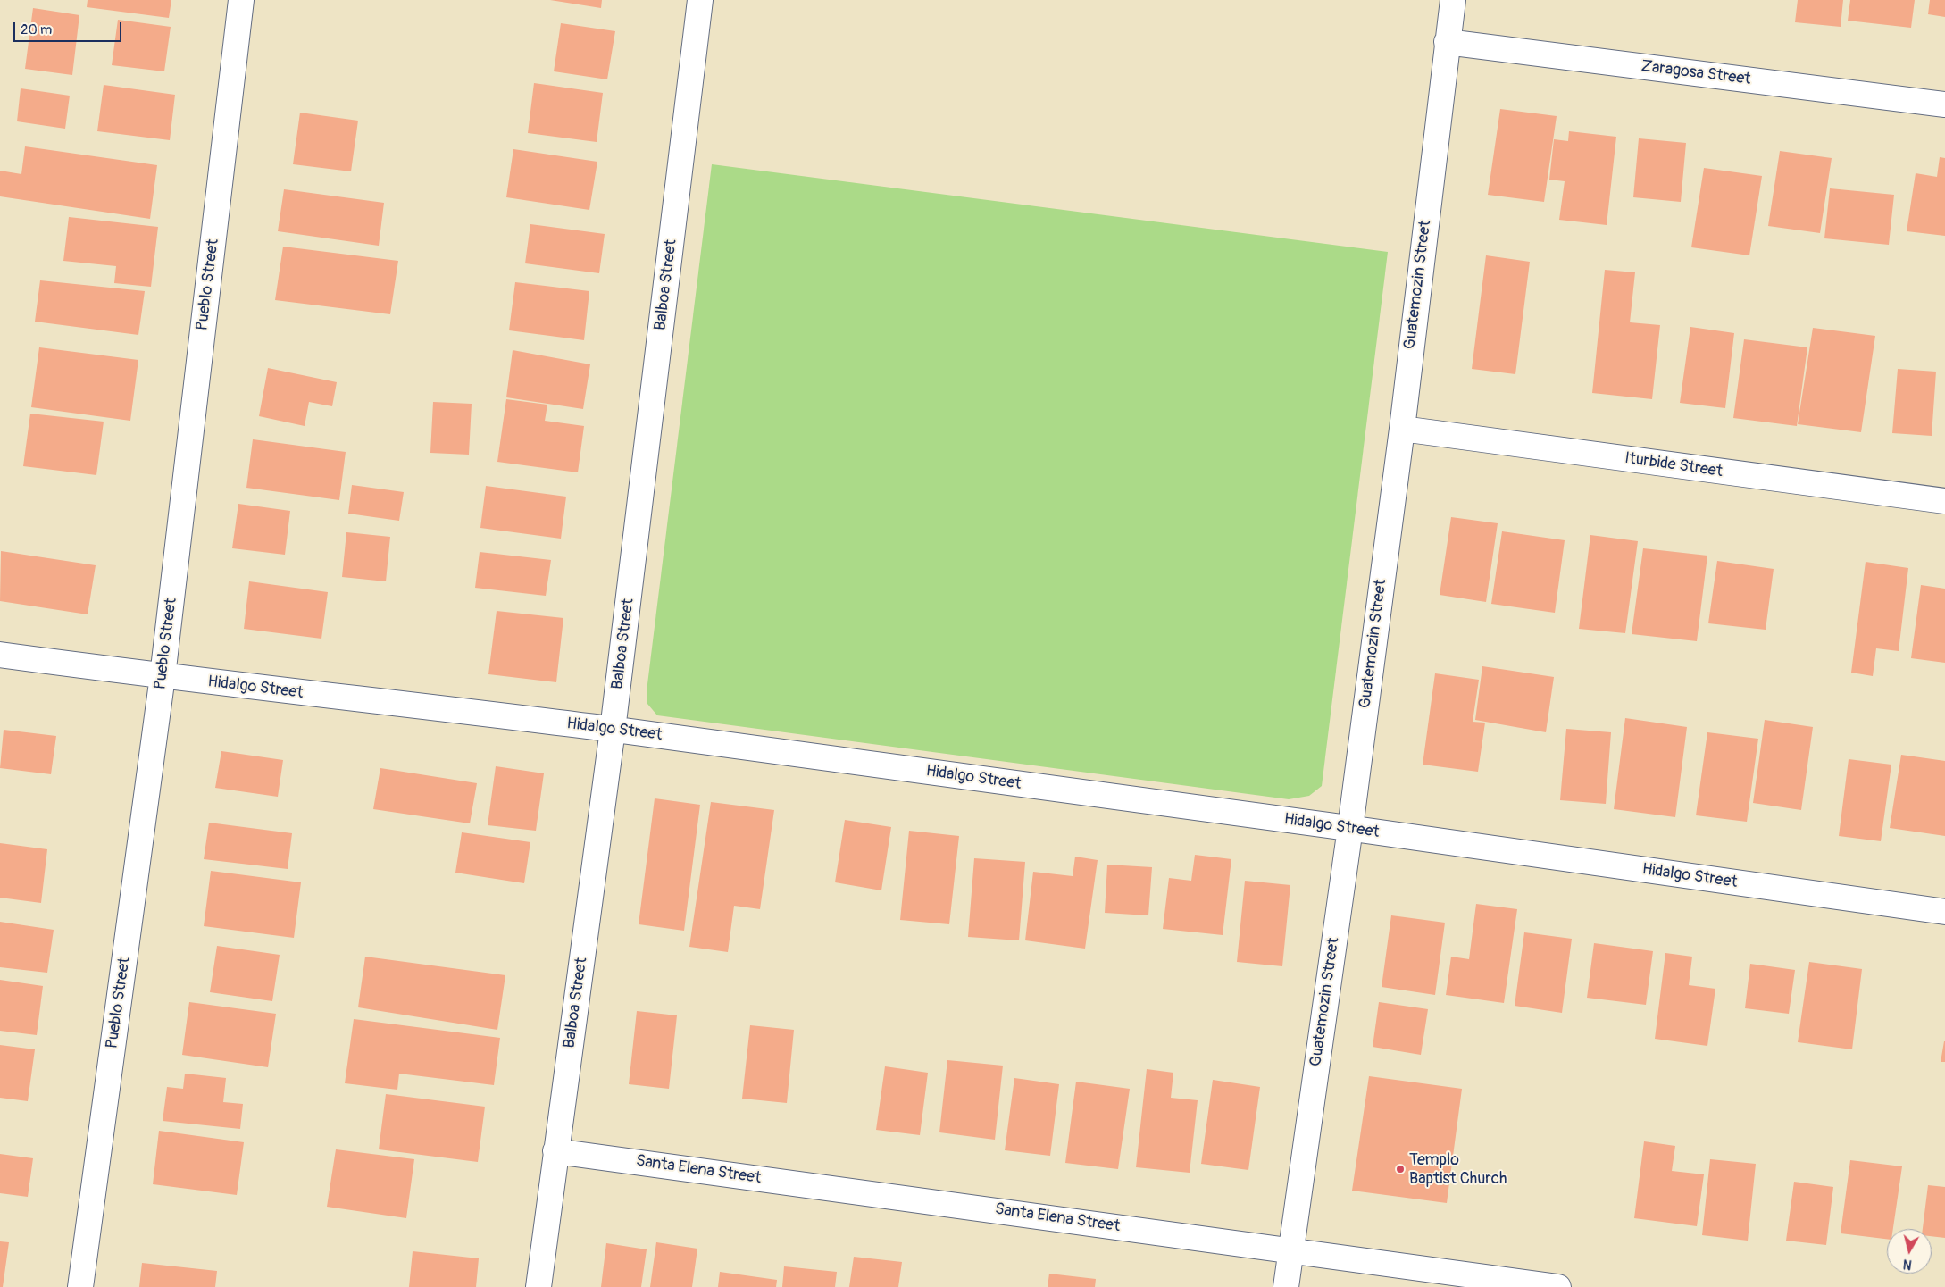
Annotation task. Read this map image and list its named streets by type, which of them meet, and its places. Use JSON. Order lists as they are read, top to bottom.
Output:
{
  "streets": {
    "street": [
      "Zaragosa Street",
      "Pueblo Street",
      "Balboa Street",
      "Guatemozin Street",
      "Iturbide Street",
      "Hidalgo Street",
      "Santa Elena Street"
    ]
  },
  "crossings": [
    ["Zaragosa Street", "Guatemozin Street"],
    ["Pueblo Street", "Hidalgo Street"],
    ["Balboa Street", "Hidalgo Street"],
    ["Balboa Street", "Santa Elena Street"],
    ["Guatemozin Street", "Iturbide Street"],
    ["Guatemozin Street", "Hidalgo Street"],
    ["Guatemozin Street", "Santa Elena Street"]
  ],
  "places": ["Templo Baptist Church"],
  "scale_bar": "20 m",
  "north": "bottom"
}
